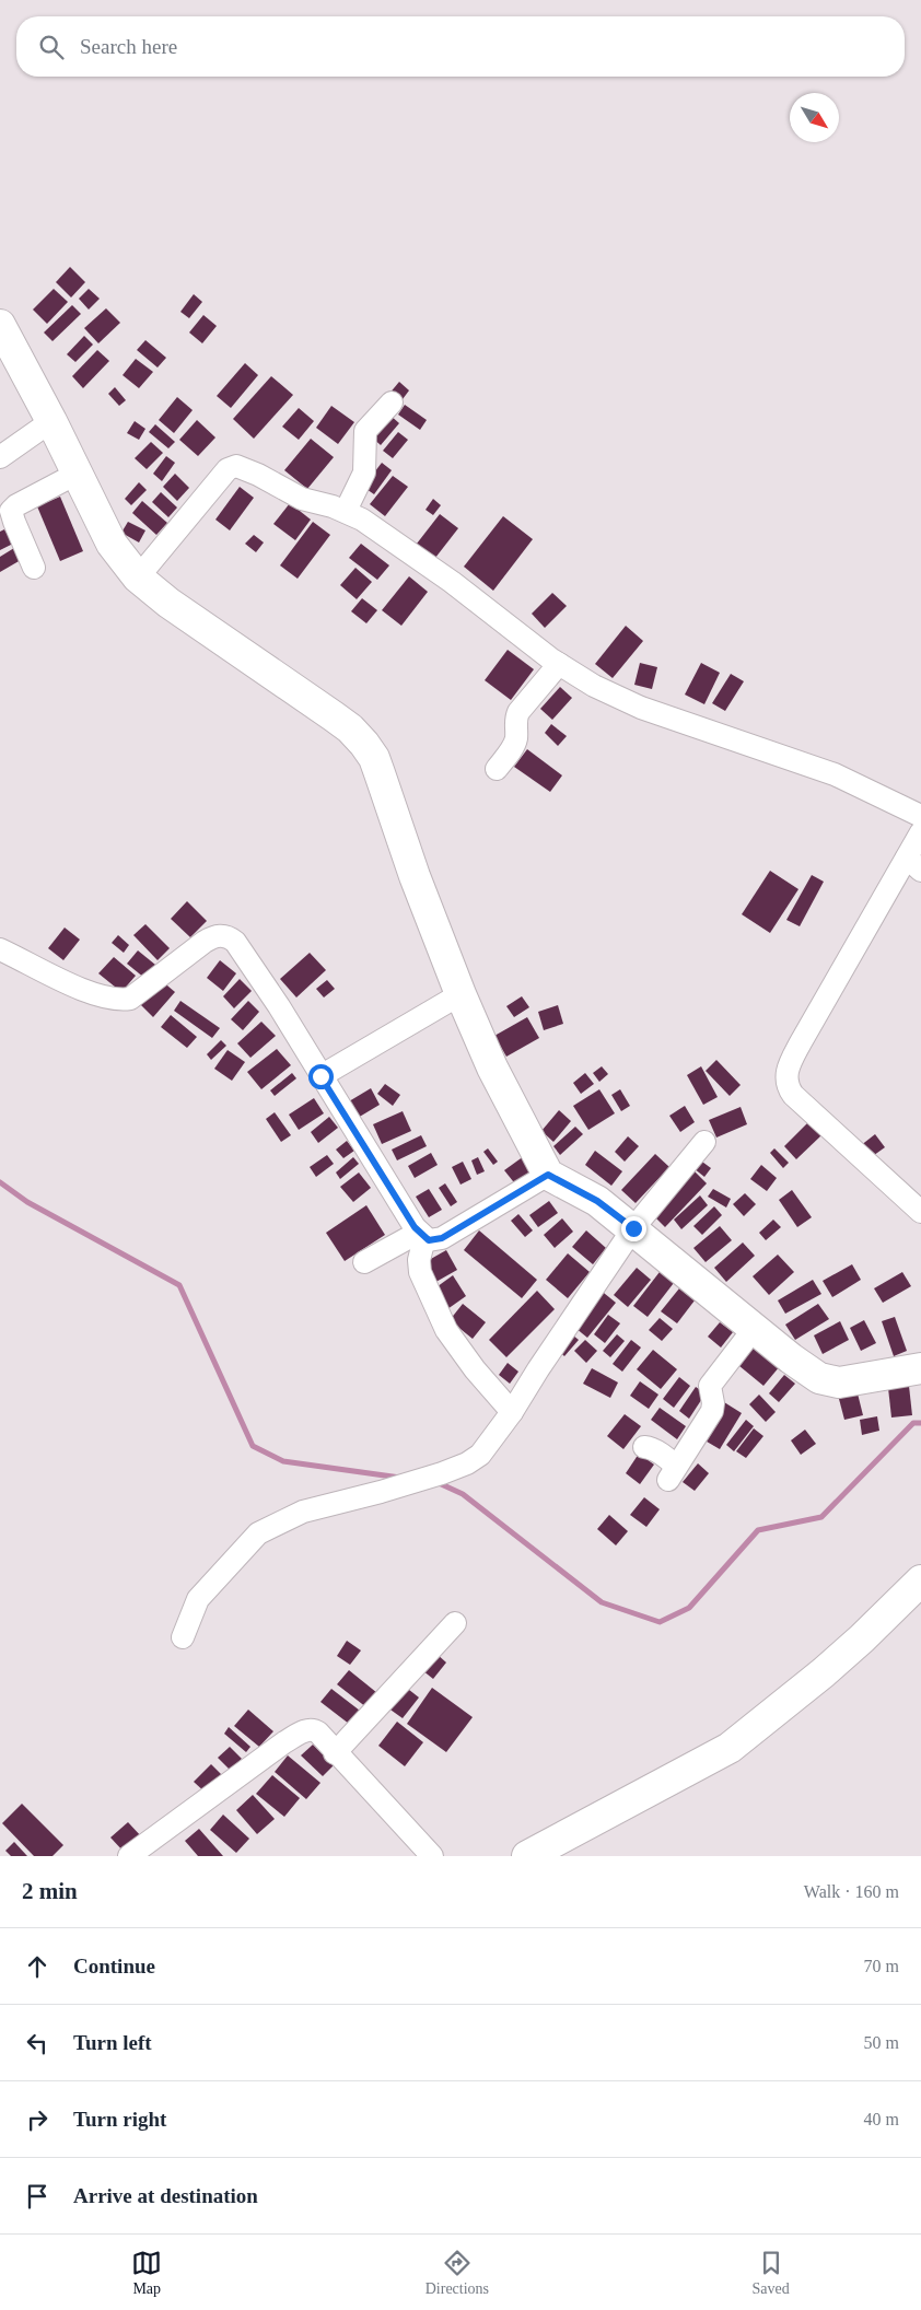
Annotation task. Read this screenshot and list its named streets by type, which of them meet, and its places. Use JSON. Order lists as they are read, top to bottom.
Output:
{
  "north": "bottom right",
  "page": {
    "search": "Search here",
    "heading": ["2 min", "Walk · 160 m"],
    "list": [
      ["Continue", "70 m"],
      ["Turn left", "50 m"],
      ["Turn right", "40 m"],
      "Arrive at destination"
    ],
    "nav": ["Map", "Directions", "Saved"]
  }
}
